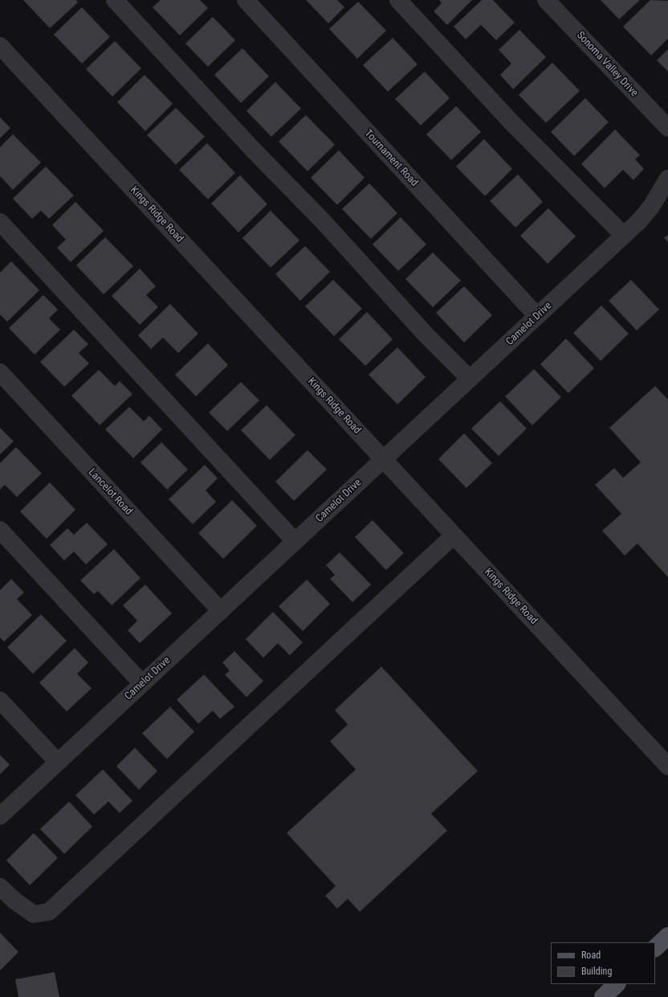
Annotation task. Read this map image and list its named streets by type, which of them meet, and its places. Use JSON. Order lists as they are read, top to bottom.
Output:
{
  "streets": {
    "street": [
      "Sonoma Valley Drive",
      "Tournament Road",
      "Kings Ridge Road",
      "Camelot Drive",
      "Lancelot Road"
    ]
  },
  "crossings": [
    ["Tournament Road", "Camelot Drive"],
    ["Kings Ridge Road", "Camelot Drive"],
    ["Camelot Drive", "Lancelot Road"]
  ],
  "legend": ["Road", "Building"]
}
